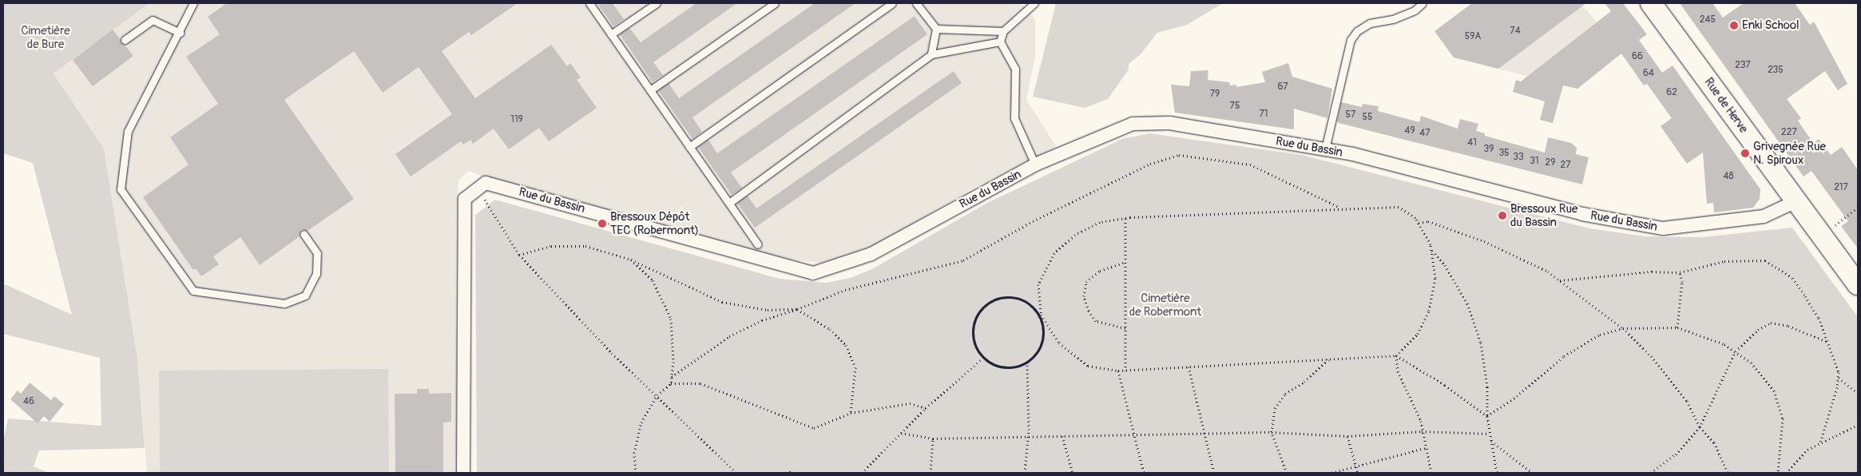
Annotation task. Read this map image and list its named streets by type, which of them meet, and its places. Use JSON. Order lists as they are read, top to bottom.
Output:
{
  "streets": {
    "main road": ["Rue de Herve"],
    "street": ["Rue du Bassin"]
  },
  "crossings": [
    ["Rue de Herve", "Rue du Bassin"]
  ],
  "parks": ["Cimetière de Bure", "Cimetière de Robermont"],
  "places": [
    "Enki School",
    "Grivegnée Rue N. Spiroux",
    "Bressoux Rue du Bassin",
    "Bressoux Dépôt TEC (Robermont)"
  ],
  "house_numbers": [
    "245",
    "74",
    "59A",
    "66",
    "237",
    "235",
    "64",
    "67",
    "62",
    "79",
    "75",
    "71",
    "57",
    "55",
    "119",
    "49",
    "227",
    "47",
    "41",
    "39",
    "35",
    "33",
    "31",
    "29",
    "27",
    "48",
    "217",
    "46"
  ]
}
